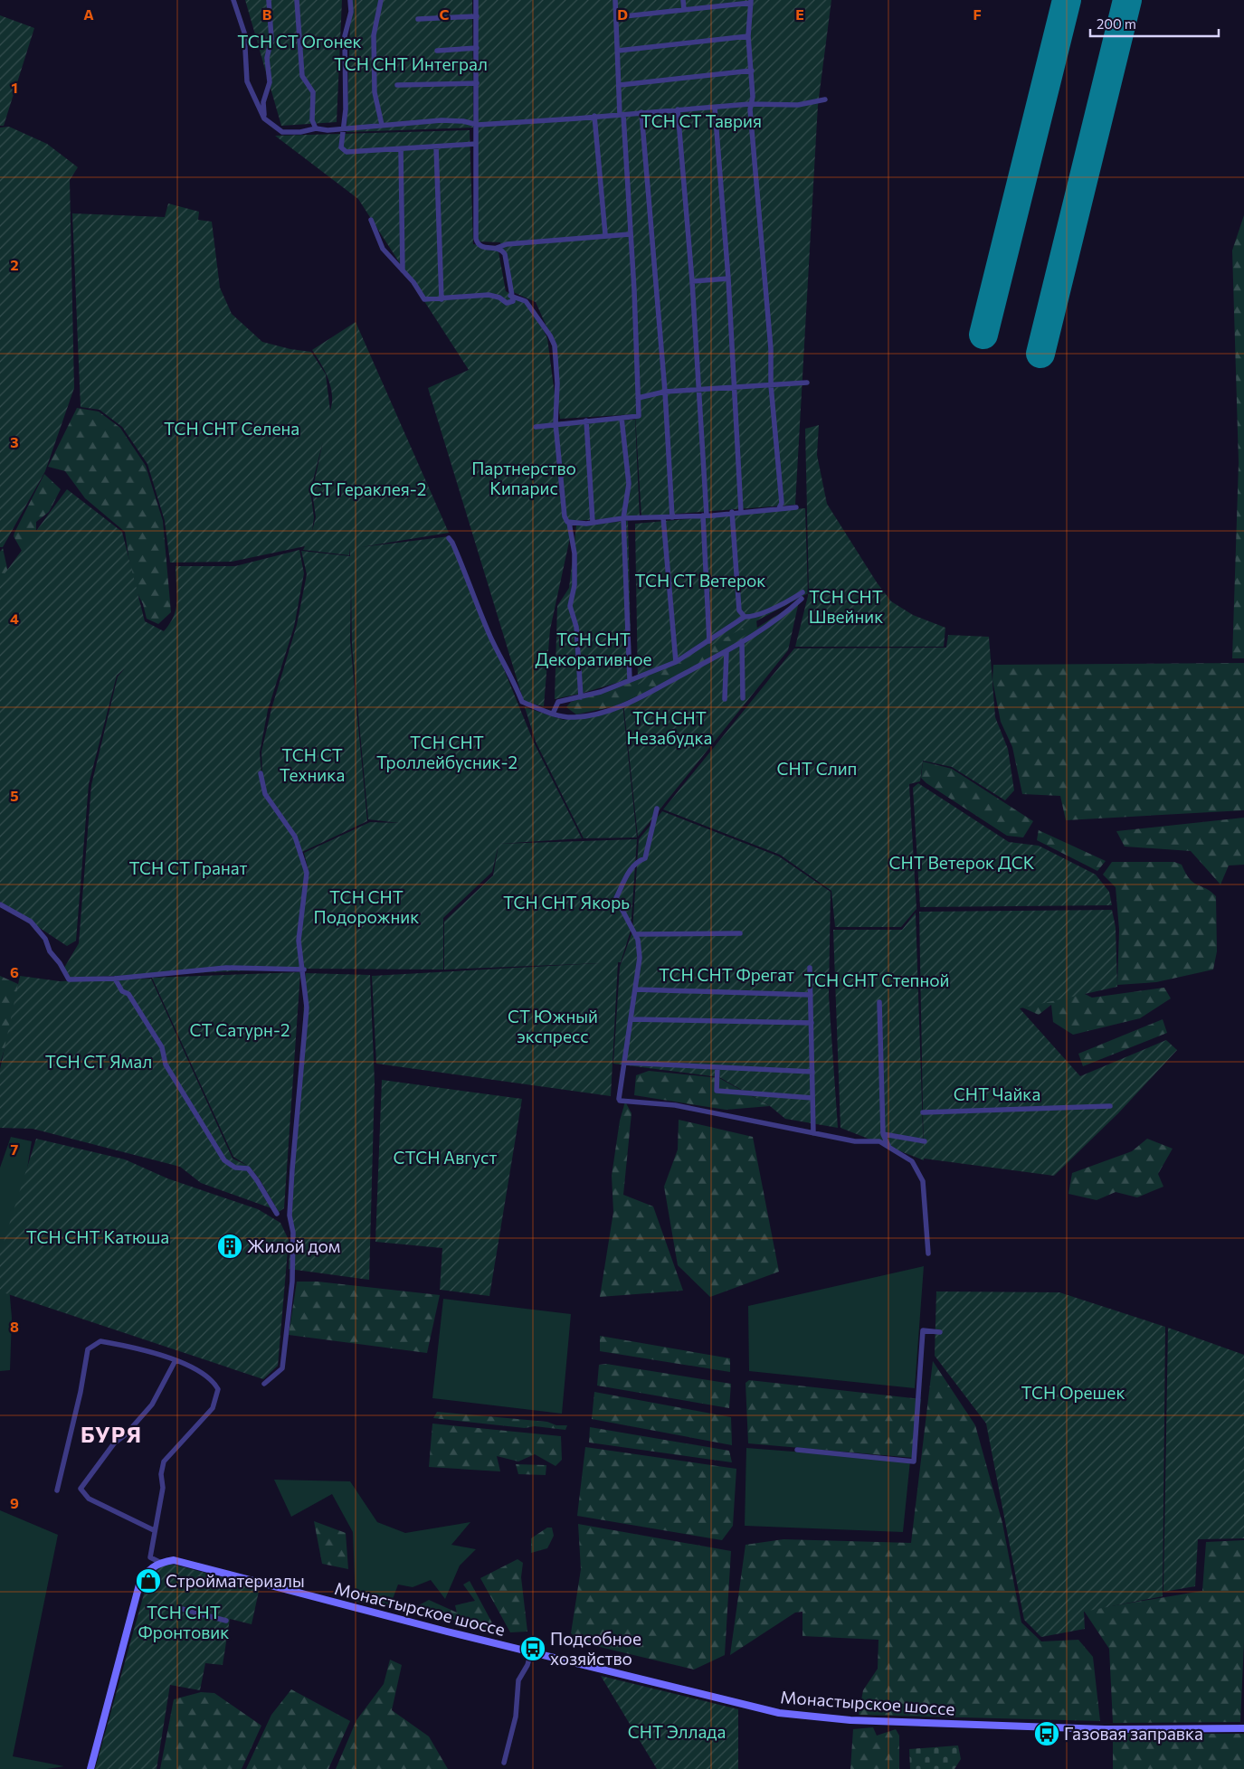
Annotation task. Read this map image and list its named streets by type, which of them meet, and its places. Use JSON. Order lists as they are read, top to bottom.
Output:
{
  "streets": {
    "main road": ["Монастырское шоссе"]
  },
  "districts": ["БУРЯ"],
  "parks": [
    "ТСН СТ Огонек",
    "ТСН СНТ Интеграл",
    "ТСН СТ Таврия",
    "ТСН СНТ Селена",
    "Партнерство Кипарис",
    "СТ Гераклея-2",
    "ТСН СТ Ветерок",
    "ТСН СНТ Швейник",
    "ТСН СНТ Декоративное",
    "ТСН СНТ Незабудка",
    "ТСН СНТ Троллейбусник-2",
    "ТСН СТ Техника",
    "СНТ Слип",
    "СНТ Ветерок ДСК",
    "ТСН СТ Гранат",
    "ТСН СНТ Подорожник",
    "ТСН СНТ Якорь",
    "ТСН СНТ Фрегат",
    "ТСН СНТ Степной",
    "СТ Южный экспресс",
    "СТ Сатурн-2",
    "ТСН СТ Ямал",
    "СНТ Чайка",
    "СТСН Август",
    "ТСН СНТ Катюша",
    "ТСН Орешек",
    "ТСН СНТ Фронтовик",
    "СНТ Эллада"
  ],
  "places": {
    "building": ["Жилой дом"],
    "shop": ["Стройматериалы"],
    "bus stop": ["Подсобное хозяйство", "Газовая заправка"]
  },
  "scale_bar": "200 m",
  "grid": {
    "columns": [
      "A",
      "B",
      "C",
      "D",
      "E",
      "F"
    ],
    "rows": [
      "1",
      "2",
      "3",
      "4",
      "5",
      "6",
      "7",
      "8",
      "9"
    ]
  }
}
